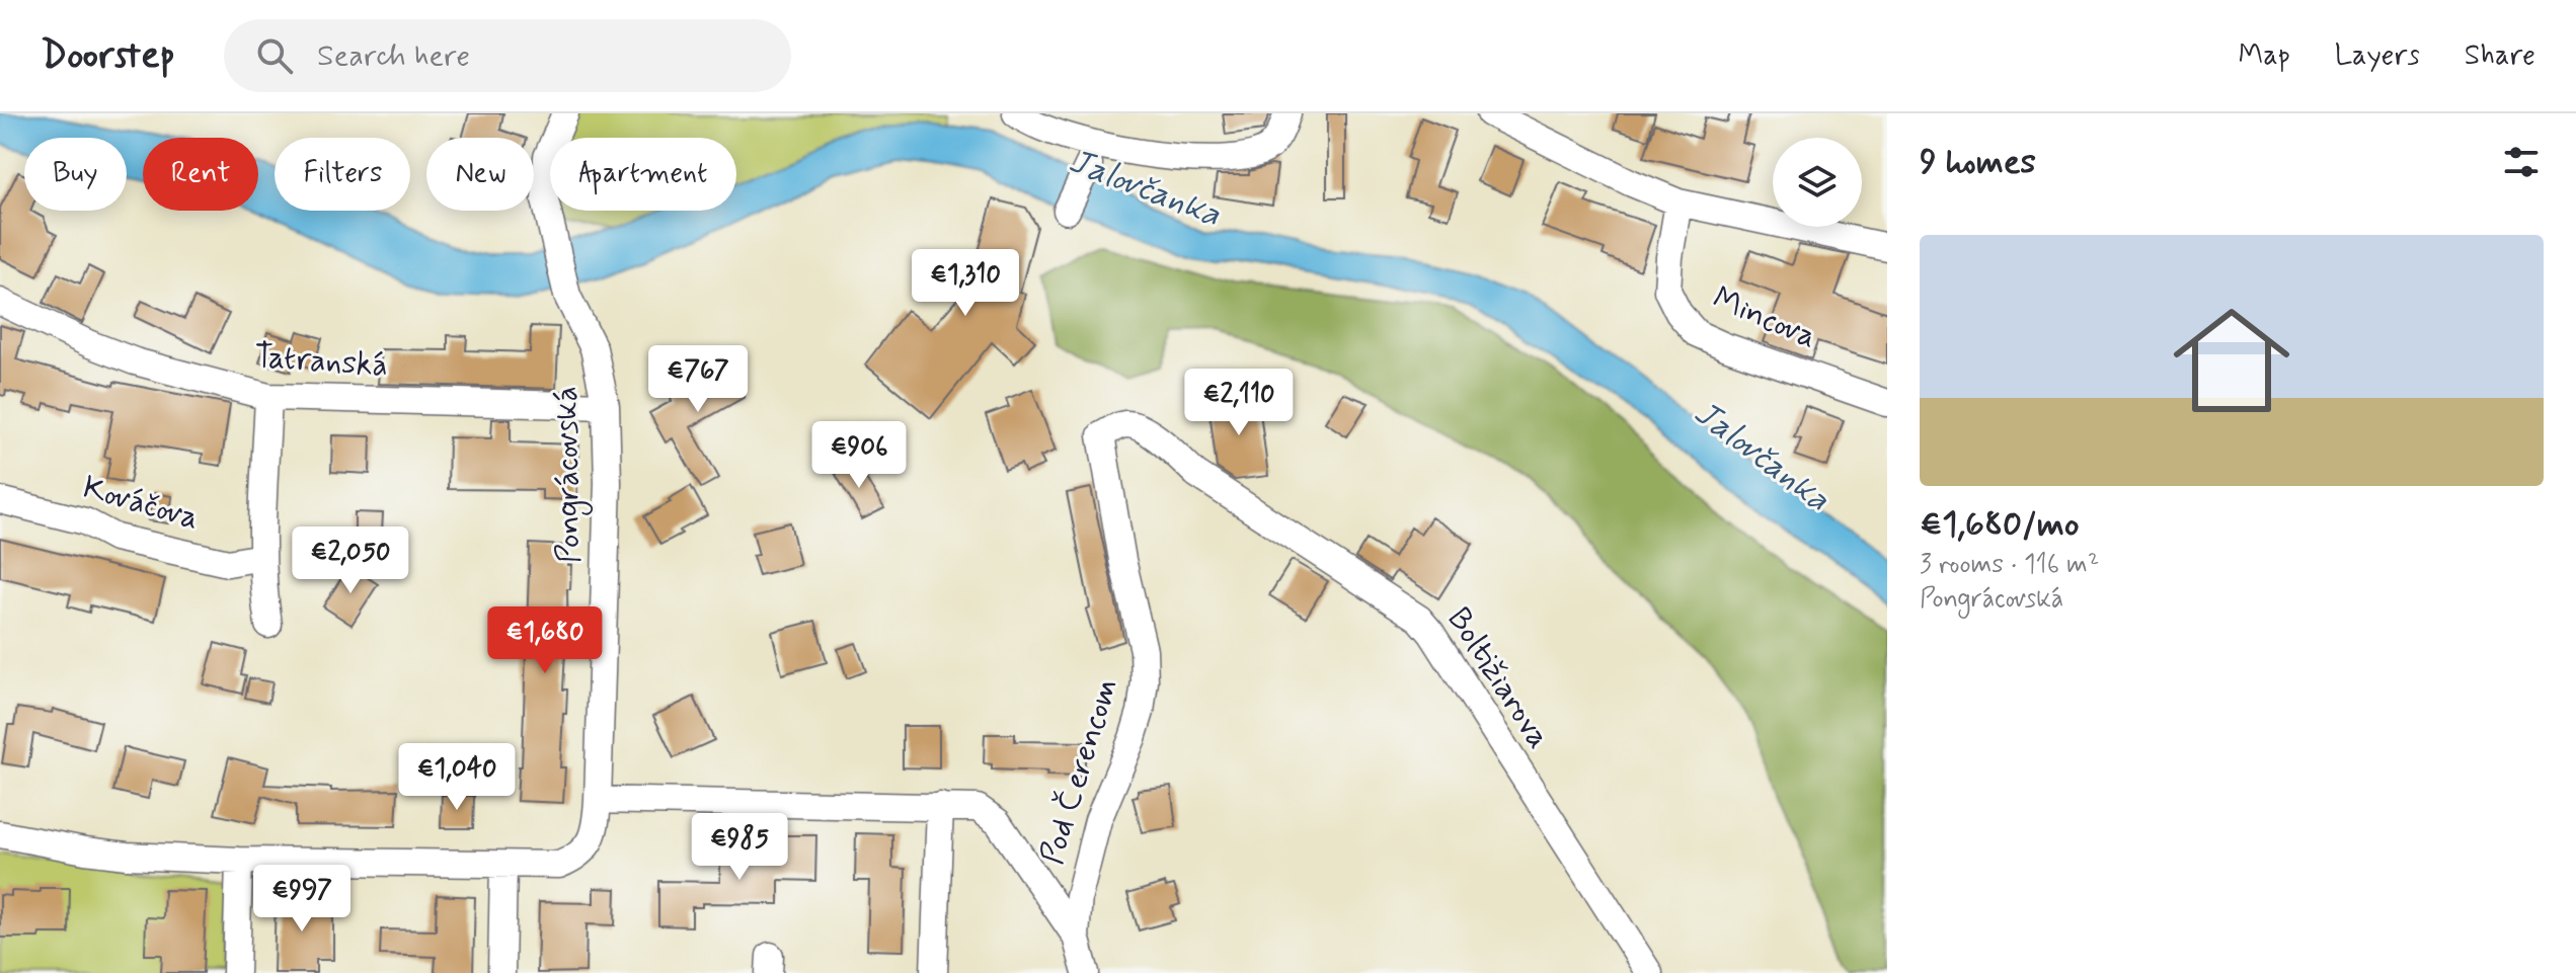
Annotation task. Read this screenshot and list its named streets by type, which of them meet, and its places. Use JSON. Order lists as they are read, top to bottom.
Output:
{
  "streets": {
    "street": [
      "Mincova",
      "Tatranská",
      "Pongrácovská",
      "Kováčova",
      "Boltižiarova",
      "Pod Čerencom"
    ]
  },
  "crossings": [
    ["Tatranská", "Pongrácovská"],
    ["Pongrácovská", "Pod Čerencom"],
    ["Boltižiarova", "Pod Čerencom"]
  ],
  "water": ["Jalovčanka"],
  "page": {
    "header": "Doorstep",
    "search": "Search here",
    "nav": ["Map", "Layers", "Share"],
    "heading": "9 homes",
    "chip": [
      "Buy",
      "Rent",
      "Filters",
      "New",
      "Apartment"
    ],
    "list": [
      {
        "name": "€1,680/mo",
        "note": "3 rooms · 116 m² · Pongrácovská"
      }
    ],
    "price": [
      "€1,310",
      "€767",
      "€2,110",
      "€906",
      "€2,050",
      "€1,680",
      "€1,040",
      "€985",
      "€997"
    ]
  }
}
